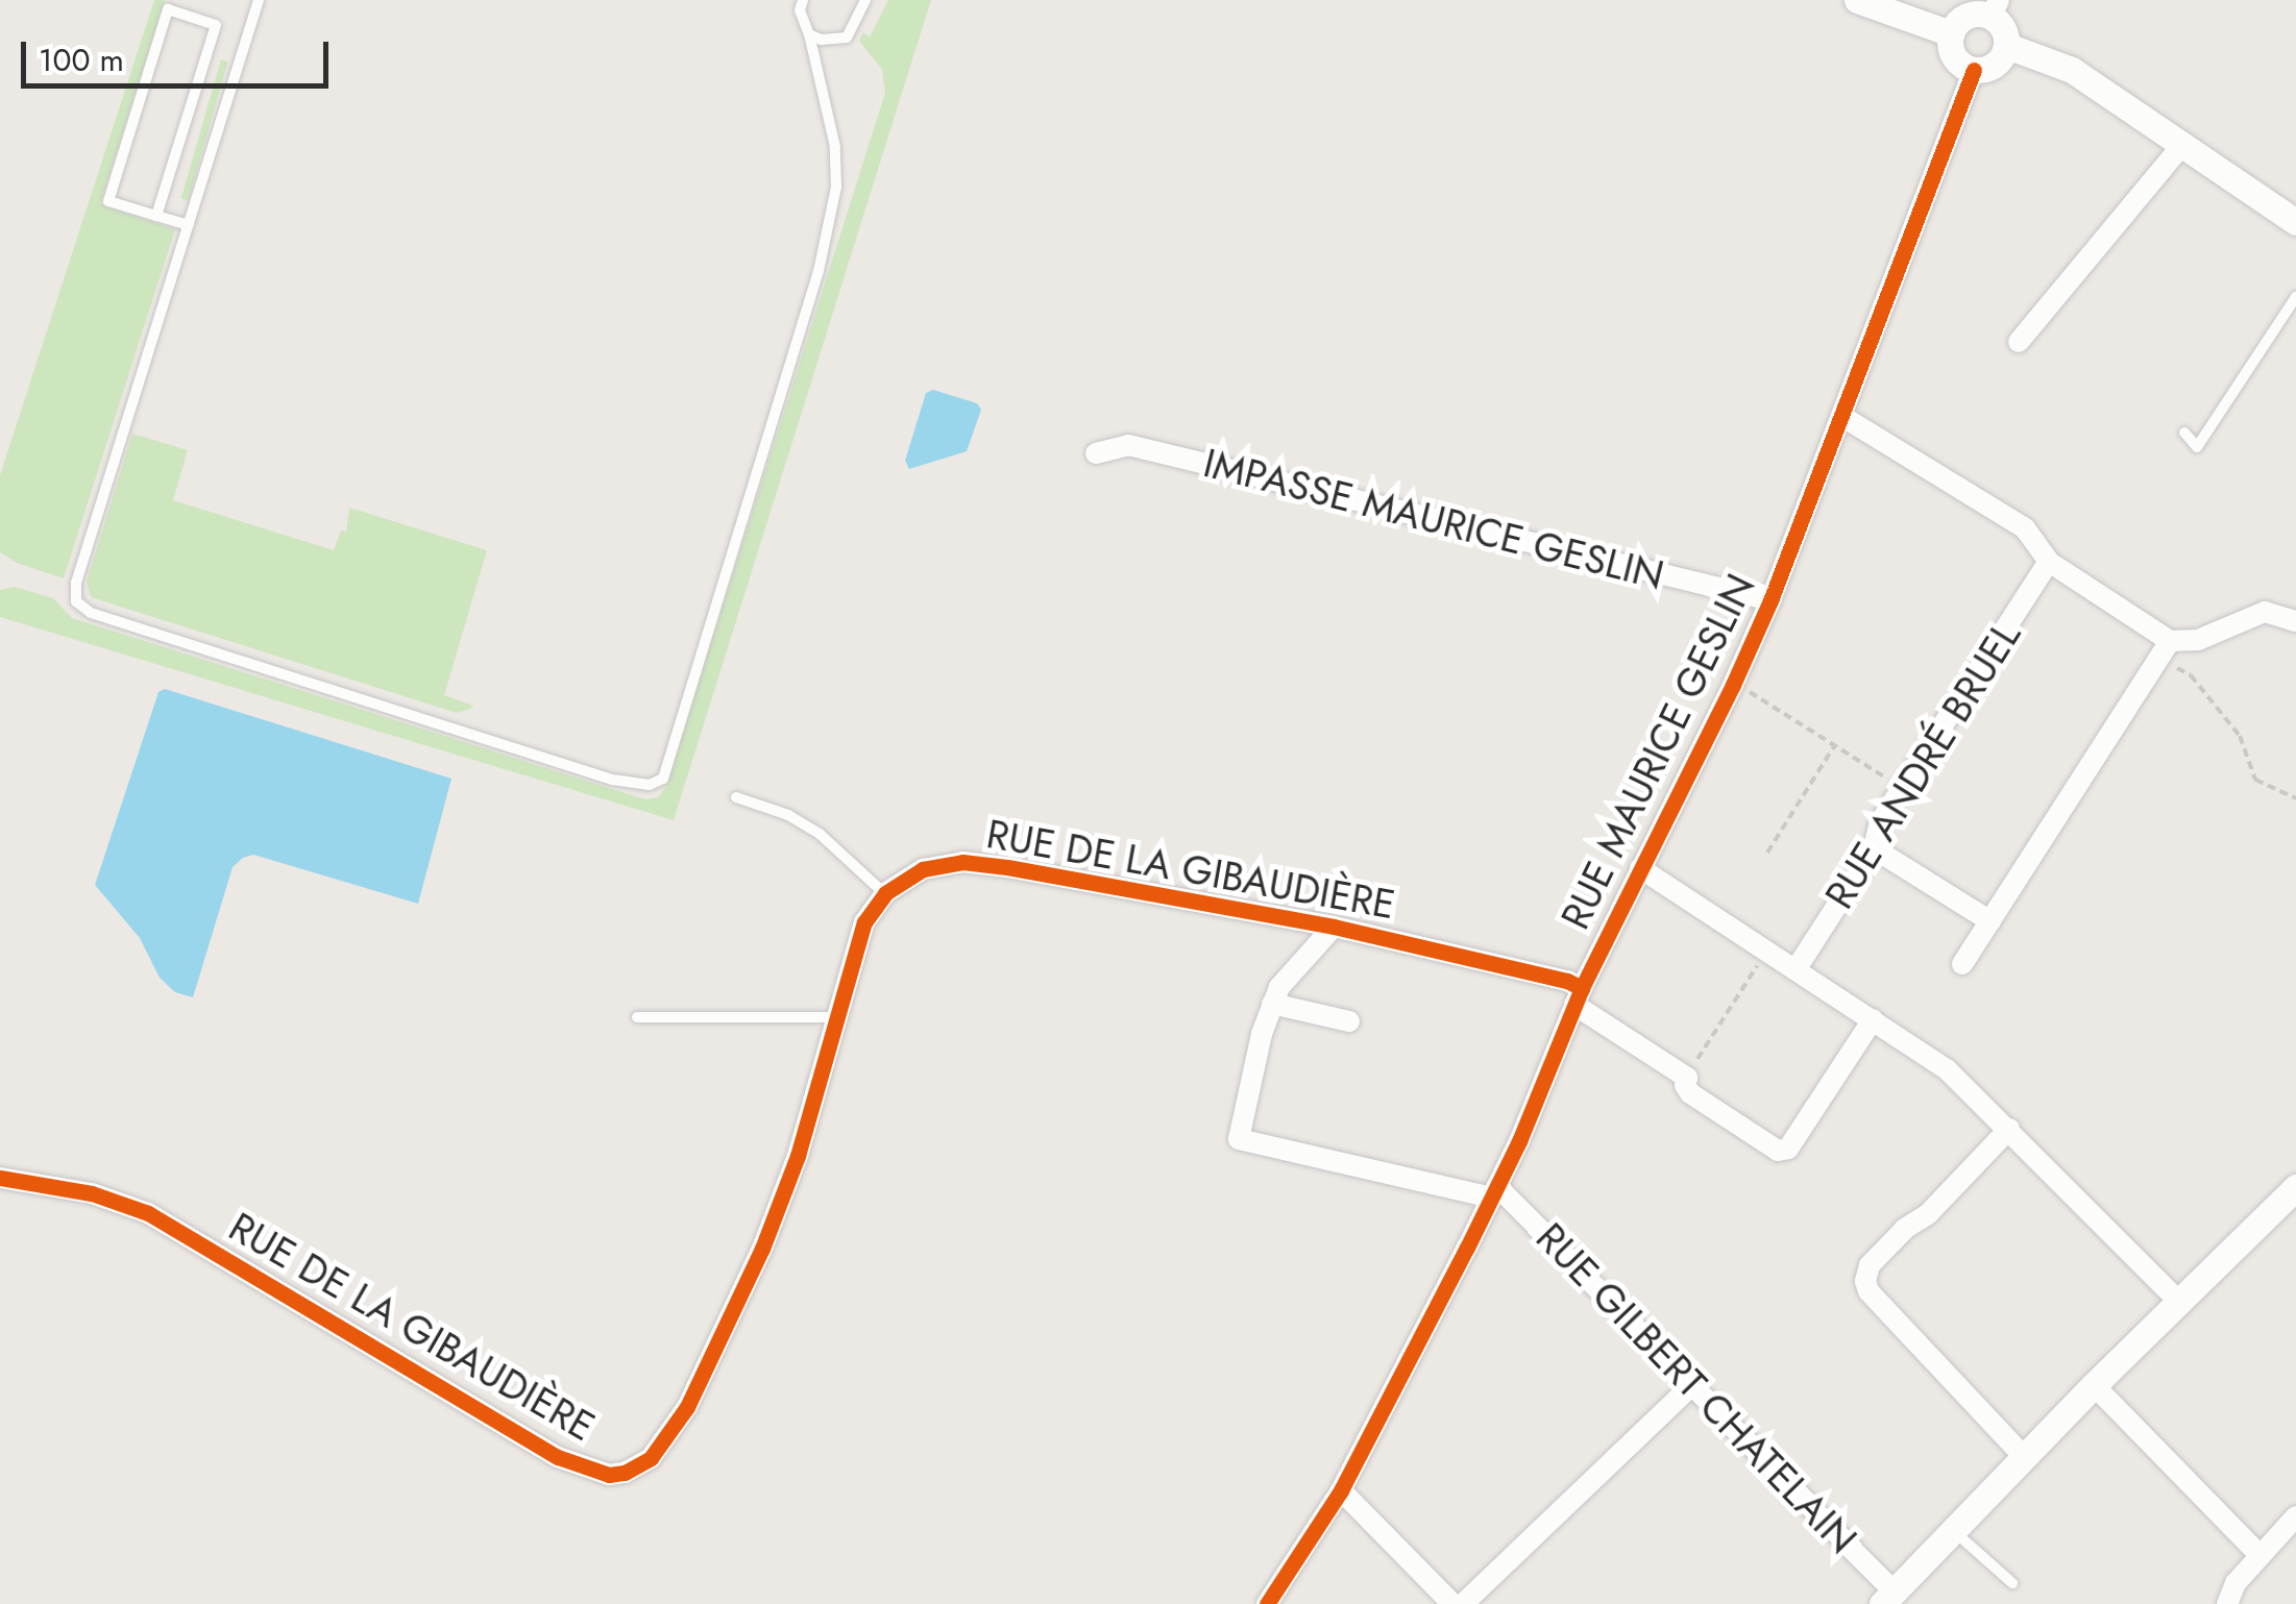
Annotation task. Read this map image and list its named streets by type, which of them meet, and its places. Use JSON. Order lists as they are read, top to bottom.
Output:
{
  "streets": {
    "street": [
      "IMPASSE MAURICE GESLIN",
      "RUE MAURICE GESLIN",
      "RUE ANDRÉ BRUEL",
      "RUE DE LA GIBAUDIÈRE",
      "RUE GILBERT CHATELAIN"
    ]
  },
  "crossings": [
    ["IMPASSE MAURICE GESLIN", "RUE MAURICE GESLIN"],
    ["RUE MAURICE GESLIN", "RUE DE LA GIBAUDIÈRE"],
    ["RUE MAURICE GESLIN", "RUE GILBERT CHATELAIN"]
  ],
  "scale_bar": "100 m"
}
